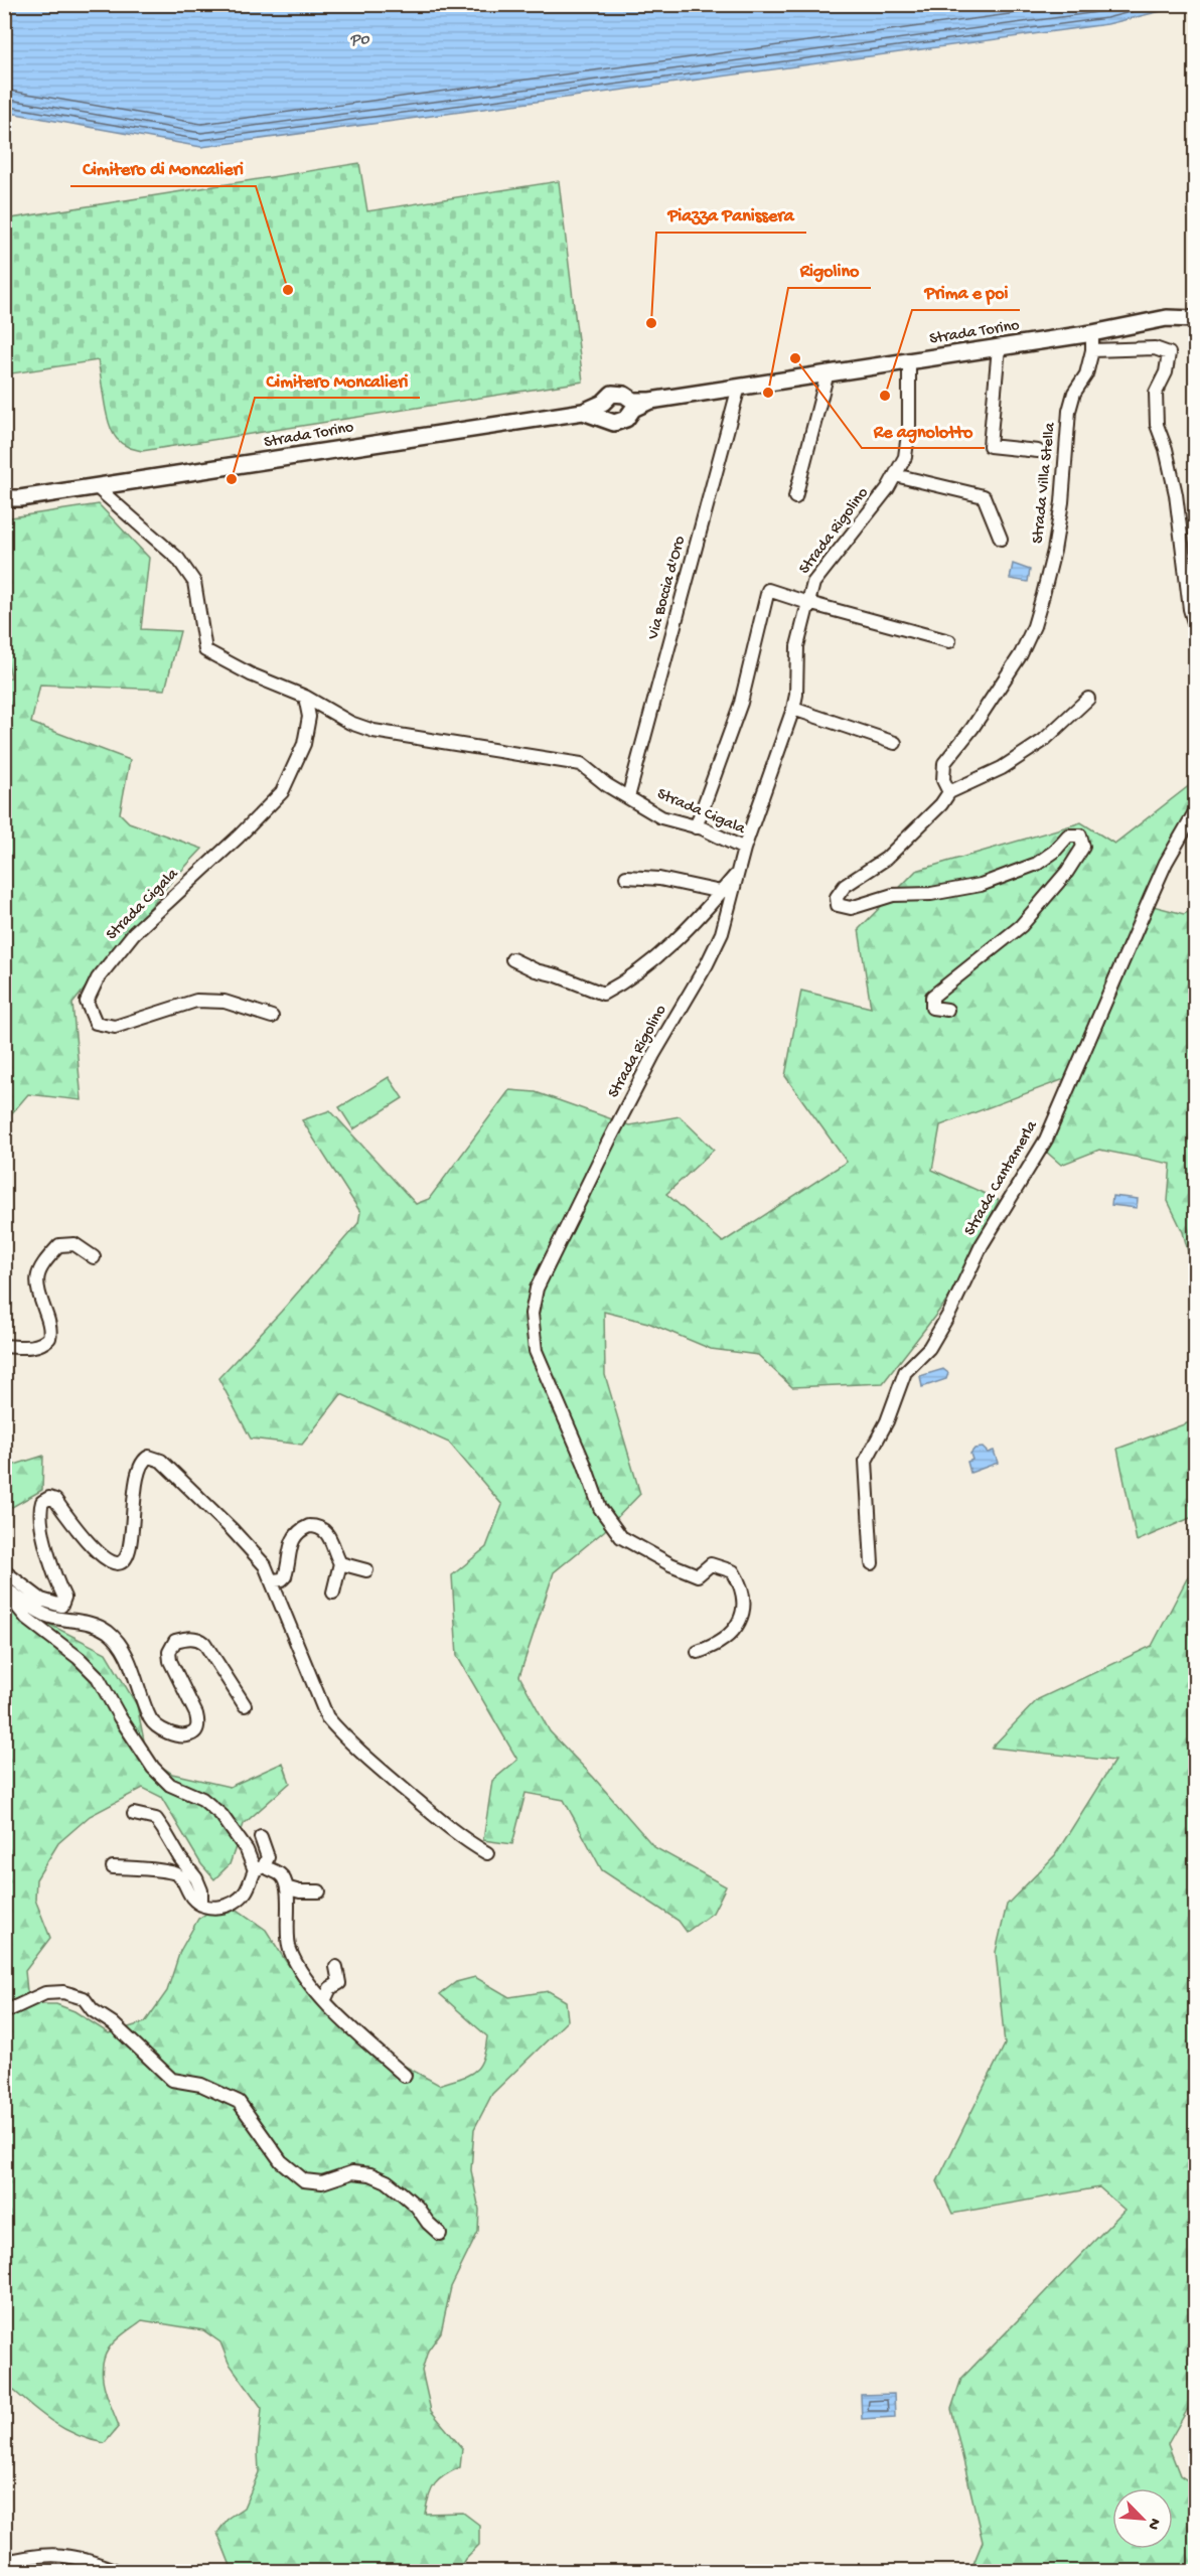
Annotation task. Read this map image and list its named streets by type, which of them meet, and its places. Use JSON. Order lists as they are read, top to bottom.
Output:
{
  "streets": {
    "main road": ["Strada Torino"],
    "street": [
      "Strada Villa Stella",
      "Strada Rigolino",
      "Via Boccia d'Oro",
      "Strada Cigala",
      "Strada Cantamerla"
    ]
  },
  "crossings": [
    ["Strada Torino", "Strada Villa Stella"],
    ["Strada Torino", "Strada Rigolino"],
    ["Strada Torino", "Via Boccia d'Oro"],
    ["Strada Torino", "Strada Cigala"],
    ["Strada Rigolino", "Strada Cigala"],
    ["Via Boccia d'Oro", "Strada Cigala"]
  ],
  "water": ["Po"],
  "places": [
    "Cimitero di Moncalieri",
    "Piazza Panissera",
    "Re agnolotto",
    "Rigolino",
    "Prima e poi",
    "Cimitero Moncalieri"
  ],
  "north": "bottom right"
}
